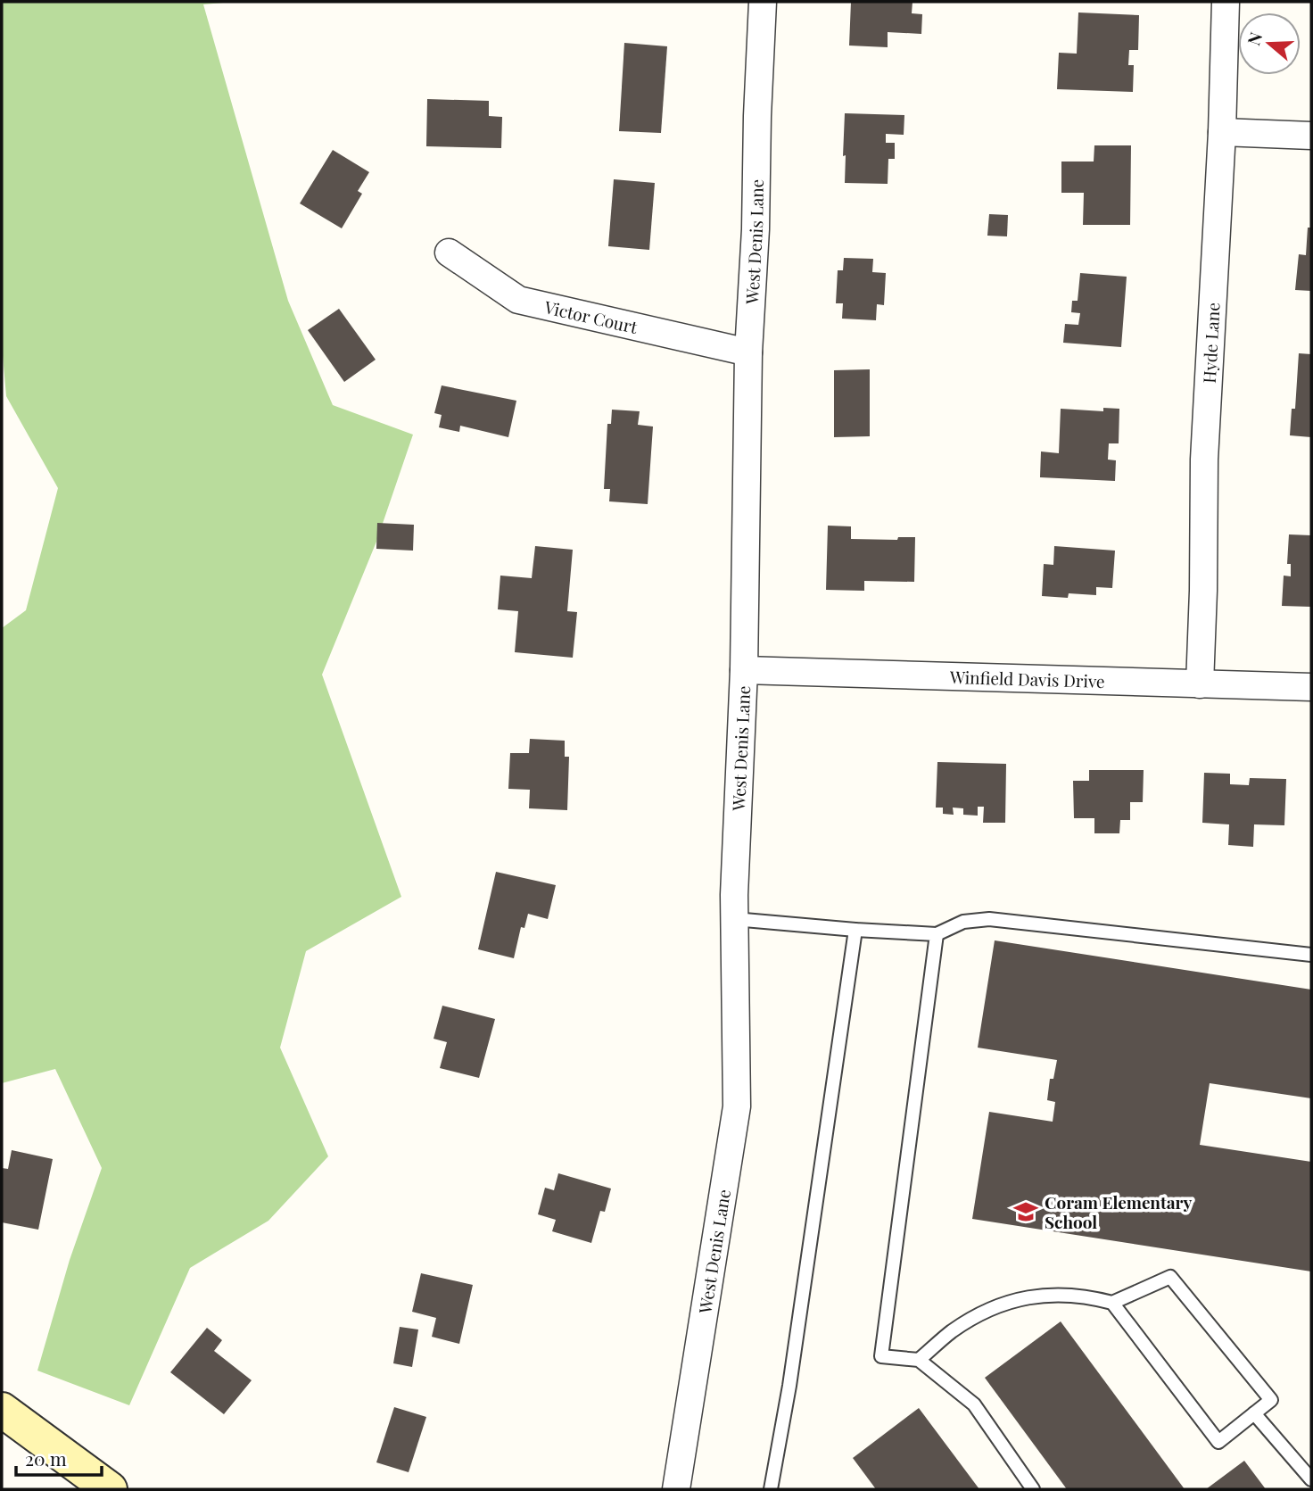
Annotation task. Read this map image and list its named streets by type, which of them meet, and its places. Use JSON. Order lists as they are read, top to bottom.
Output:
{
  "streets": {
    "street": [
      "West Denis Lane",
      "Victor Court",
      "Hyde Lane",
      "Winfield Davis Drive"
    ]
  },
  "crossings": [
    ["West Denis Lane", "Victor Court"],
    ["West Denis Lane", "Winfield Davis Drive"],
    ["Hyde Lane", "Winfield Davis Drive"]
  ],
  "places": {
    "school or university": ["Coram Elementary School"]
  },
  "scale_bar": "20 m",
  "north": "left"
}
